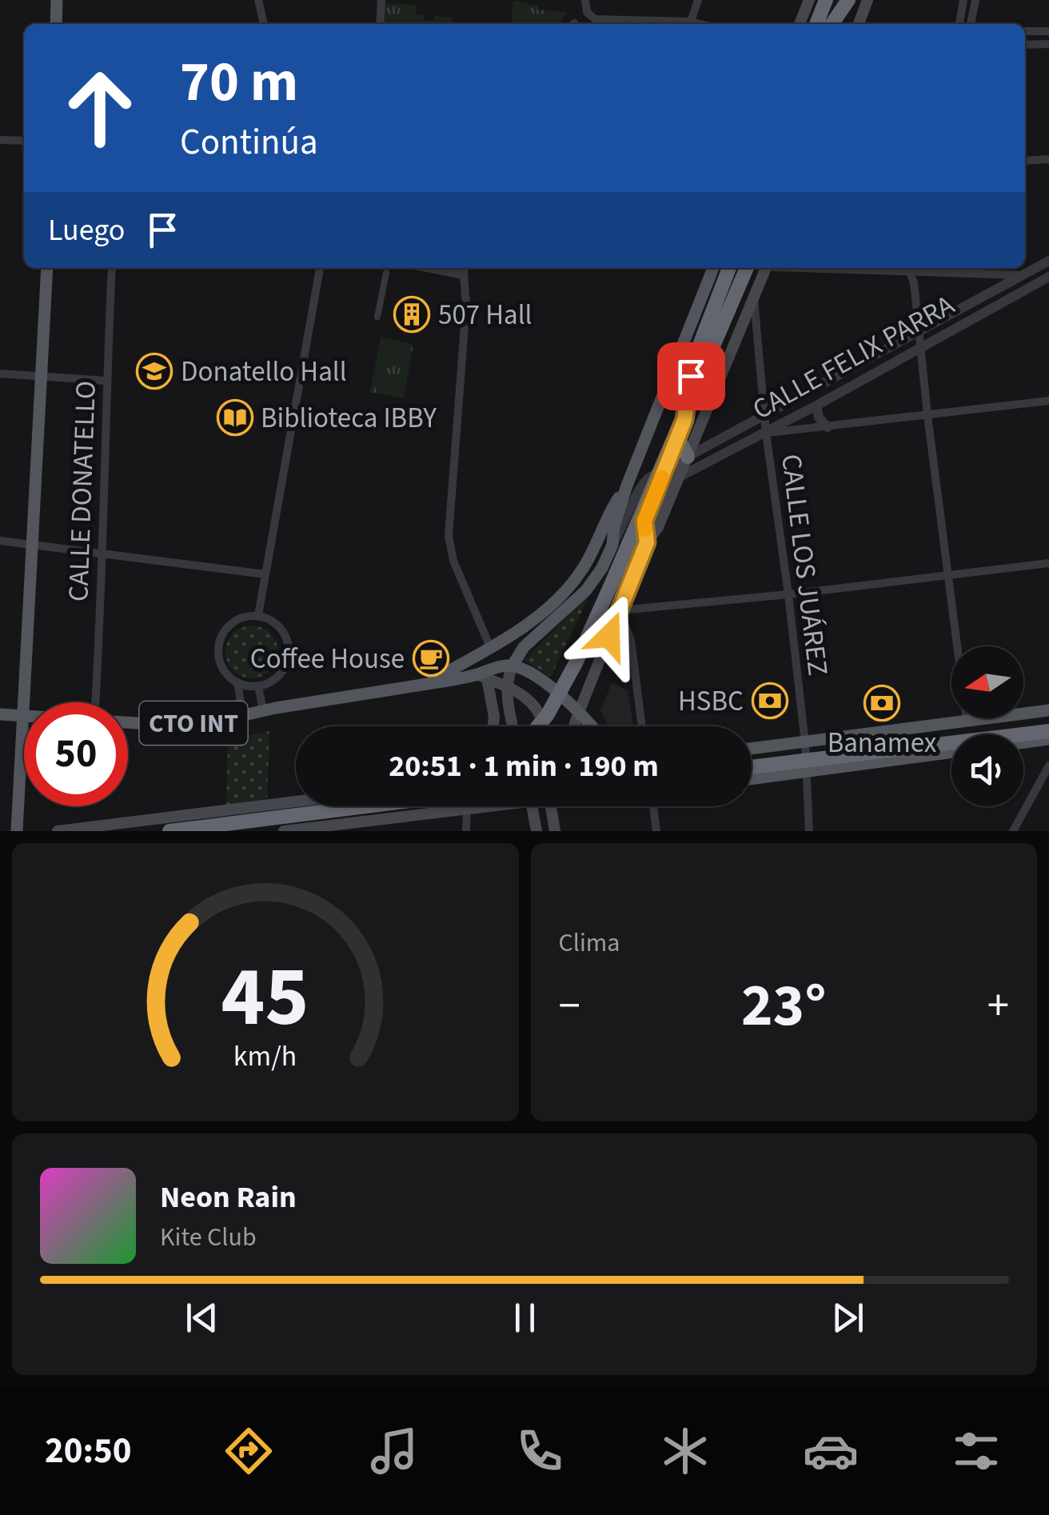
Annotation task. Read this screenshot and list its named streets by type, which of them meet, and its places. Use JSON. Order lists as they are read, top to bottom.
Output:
{
  "streets": {
    "main road": ["CTO INT"],
    "street": ["CALLE FELIX PARRA", "CALLE DONATELLO", "CALLE LOS JUÁREZ"]
  },
  "crossings": [
    ["CALLE FELIX PARRA", "CALLE LOS JUÁREZ"],
    ["CALLE FELIX PARRA", "CTO INT"]
  ],
  "places": {
    "building": ["507 Hall"],
    "school or university": ["Donatello Hall"],
    "library": ["Biblioteca IBBY"],
    "cafe": ["Coffee House"],
    "bank": ["HSBC", "Banamex"]
  },
  "north": "left",
  "page": {
    "turn": ["70 m", "Continúa"],
    "then": "Luego",
    "limit": "50",
    "trip": "20:51 · 1 min · 190 m",
    "tile": "Clima",
    "heat": ["−", "23°", "+"],
    "song": ["Neon Rain", "Kite Club"],
    "tabs": "20:50",
    "gauge": ["45", "km/h"]
  }
}
